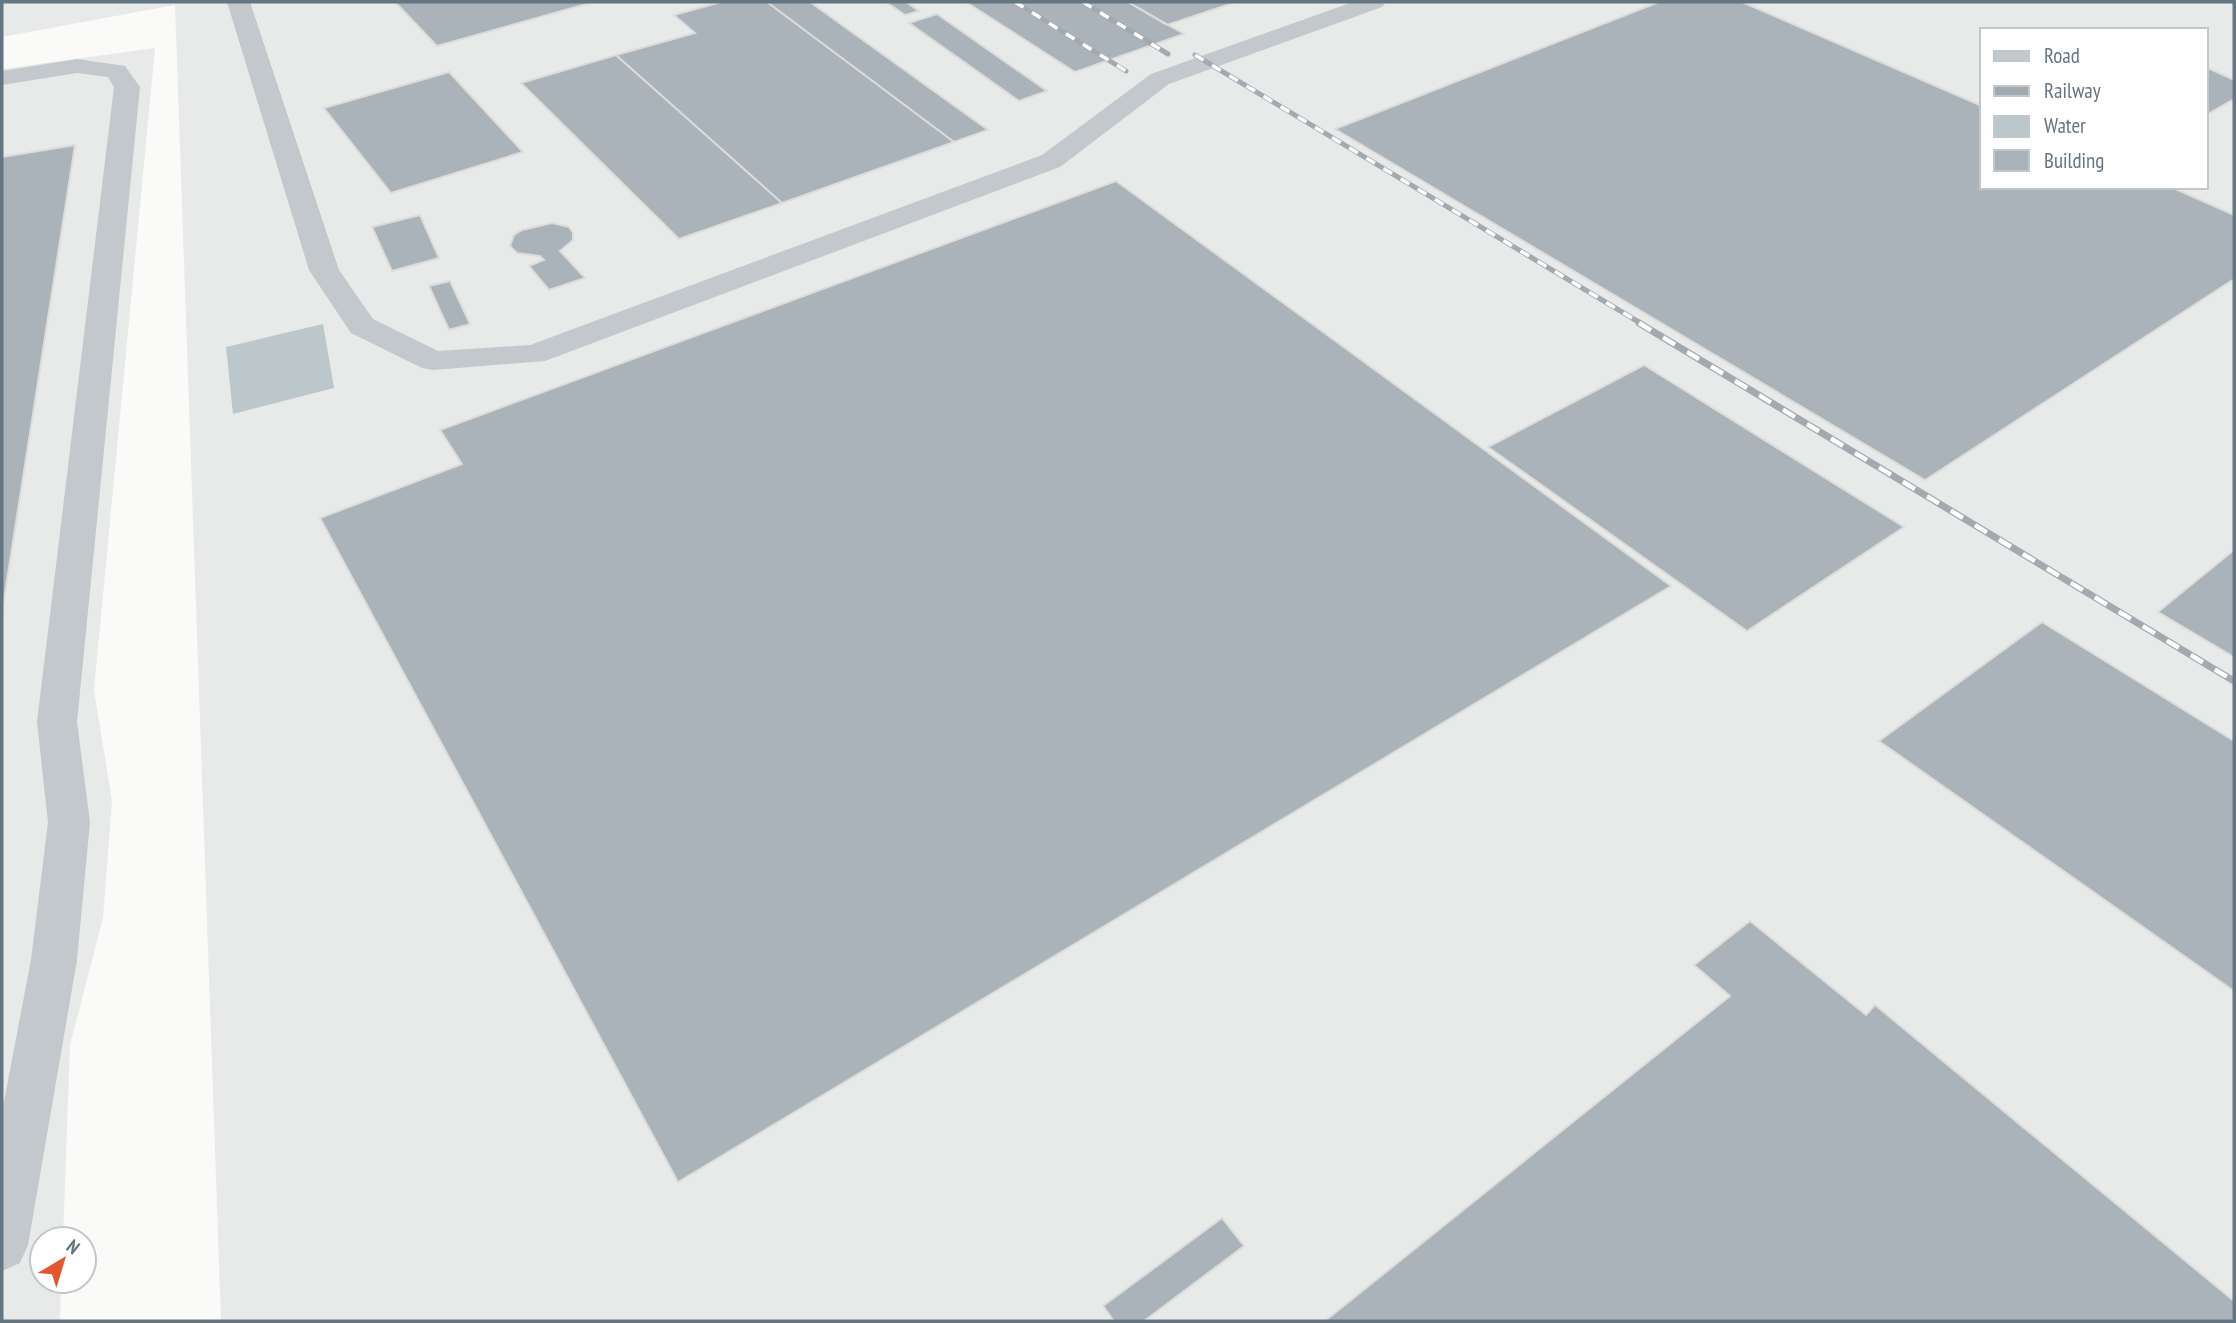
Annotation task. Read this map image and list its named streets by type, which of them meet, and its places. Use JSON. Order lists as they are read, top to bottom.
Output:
{
  "legend": [
    "Road",
    "Railway",
    "Water",
    "Building"
  ],
  "north": "top right"
}
